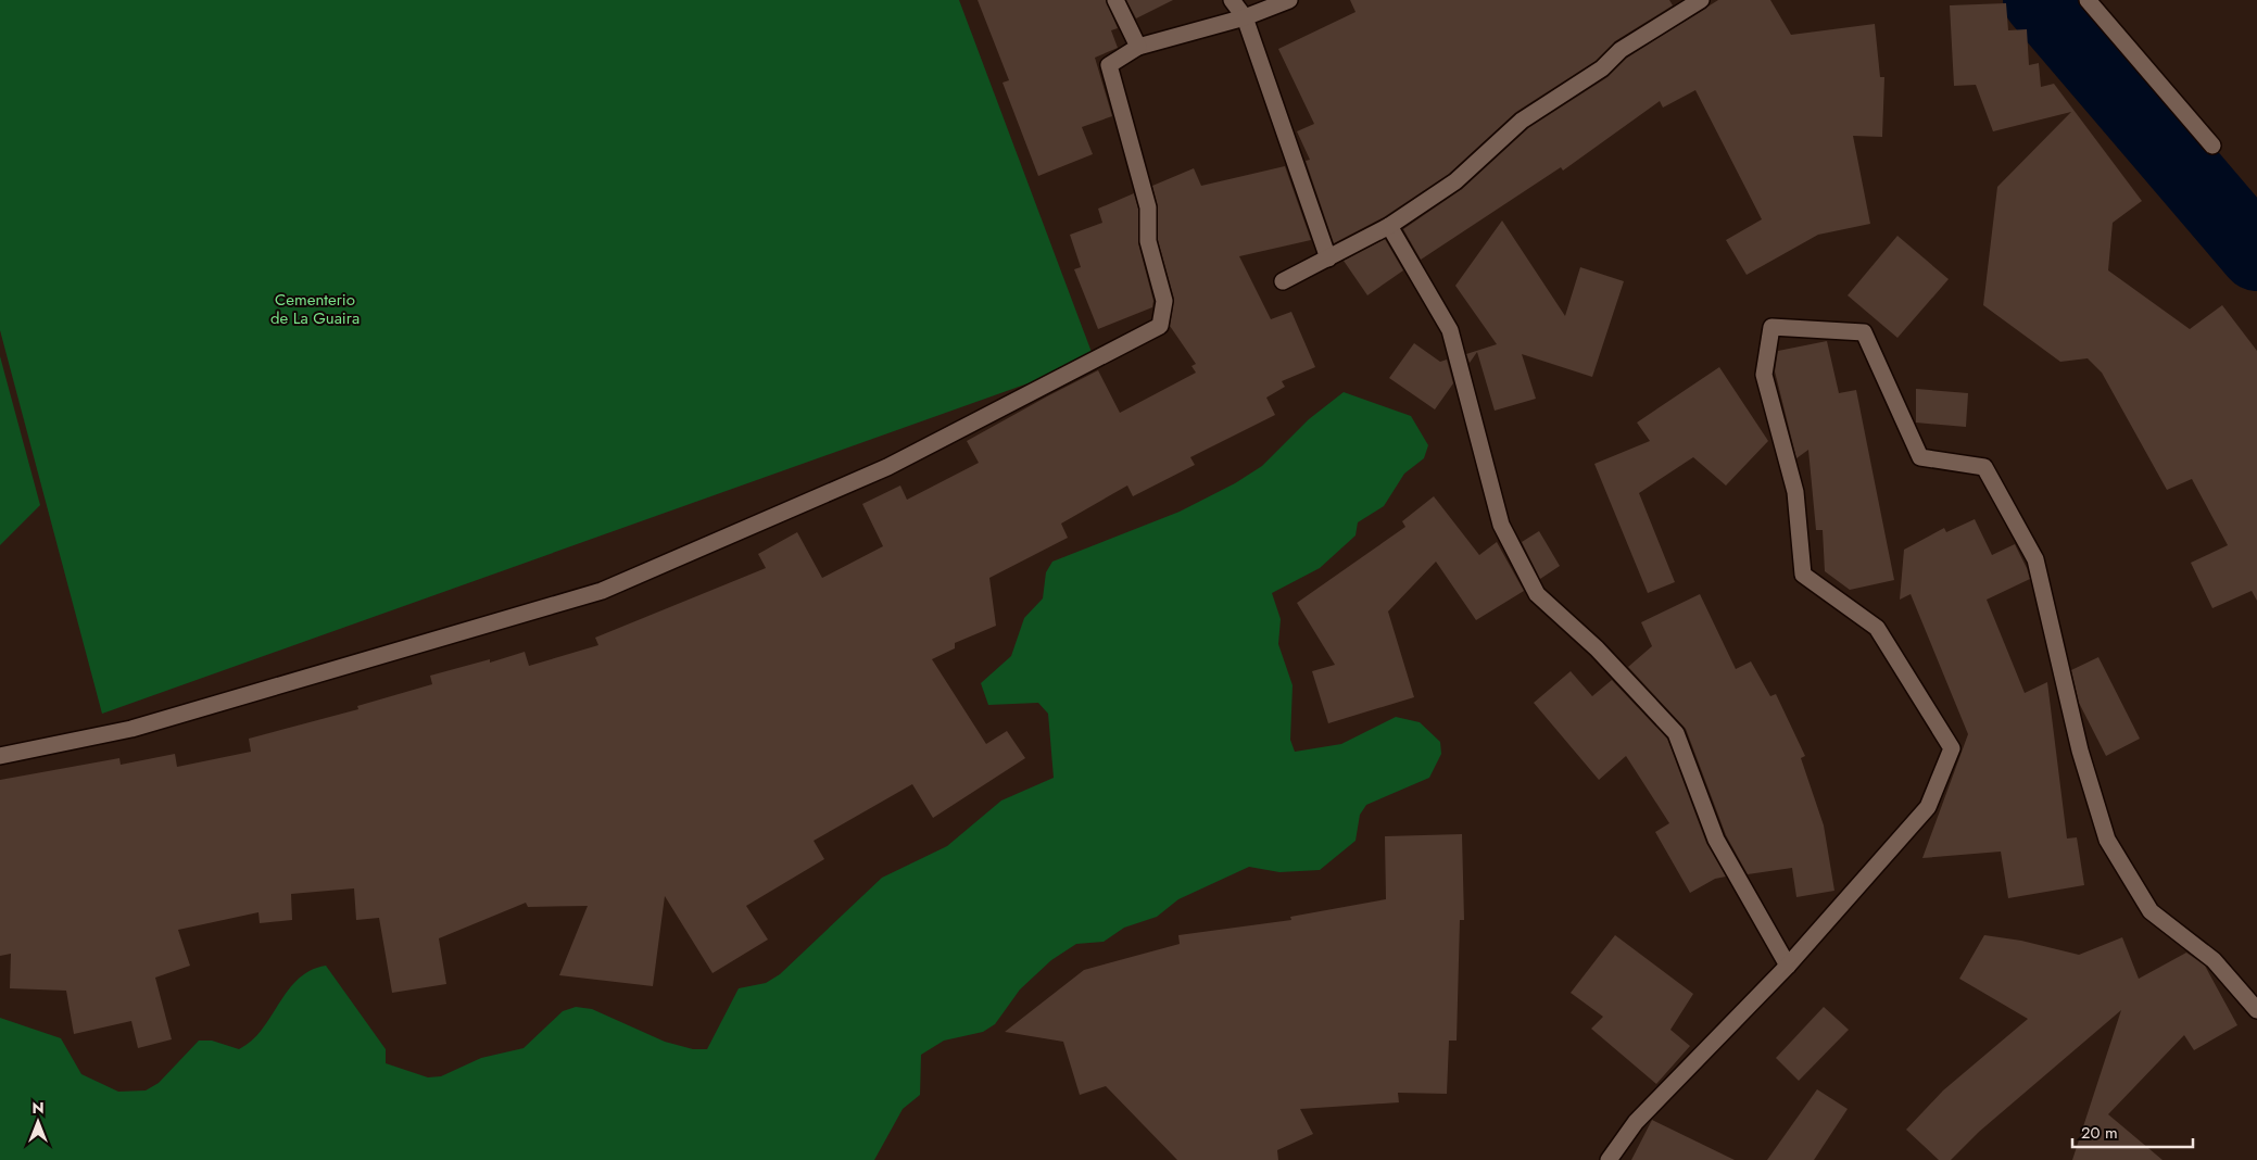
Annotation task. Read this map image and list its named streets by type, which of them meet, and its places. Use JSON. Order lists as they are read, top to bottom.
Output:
{
  "parks": ["Cementerio de La Guaira"],
  "scale_bar": "20 m",
  "north": "top"
}
